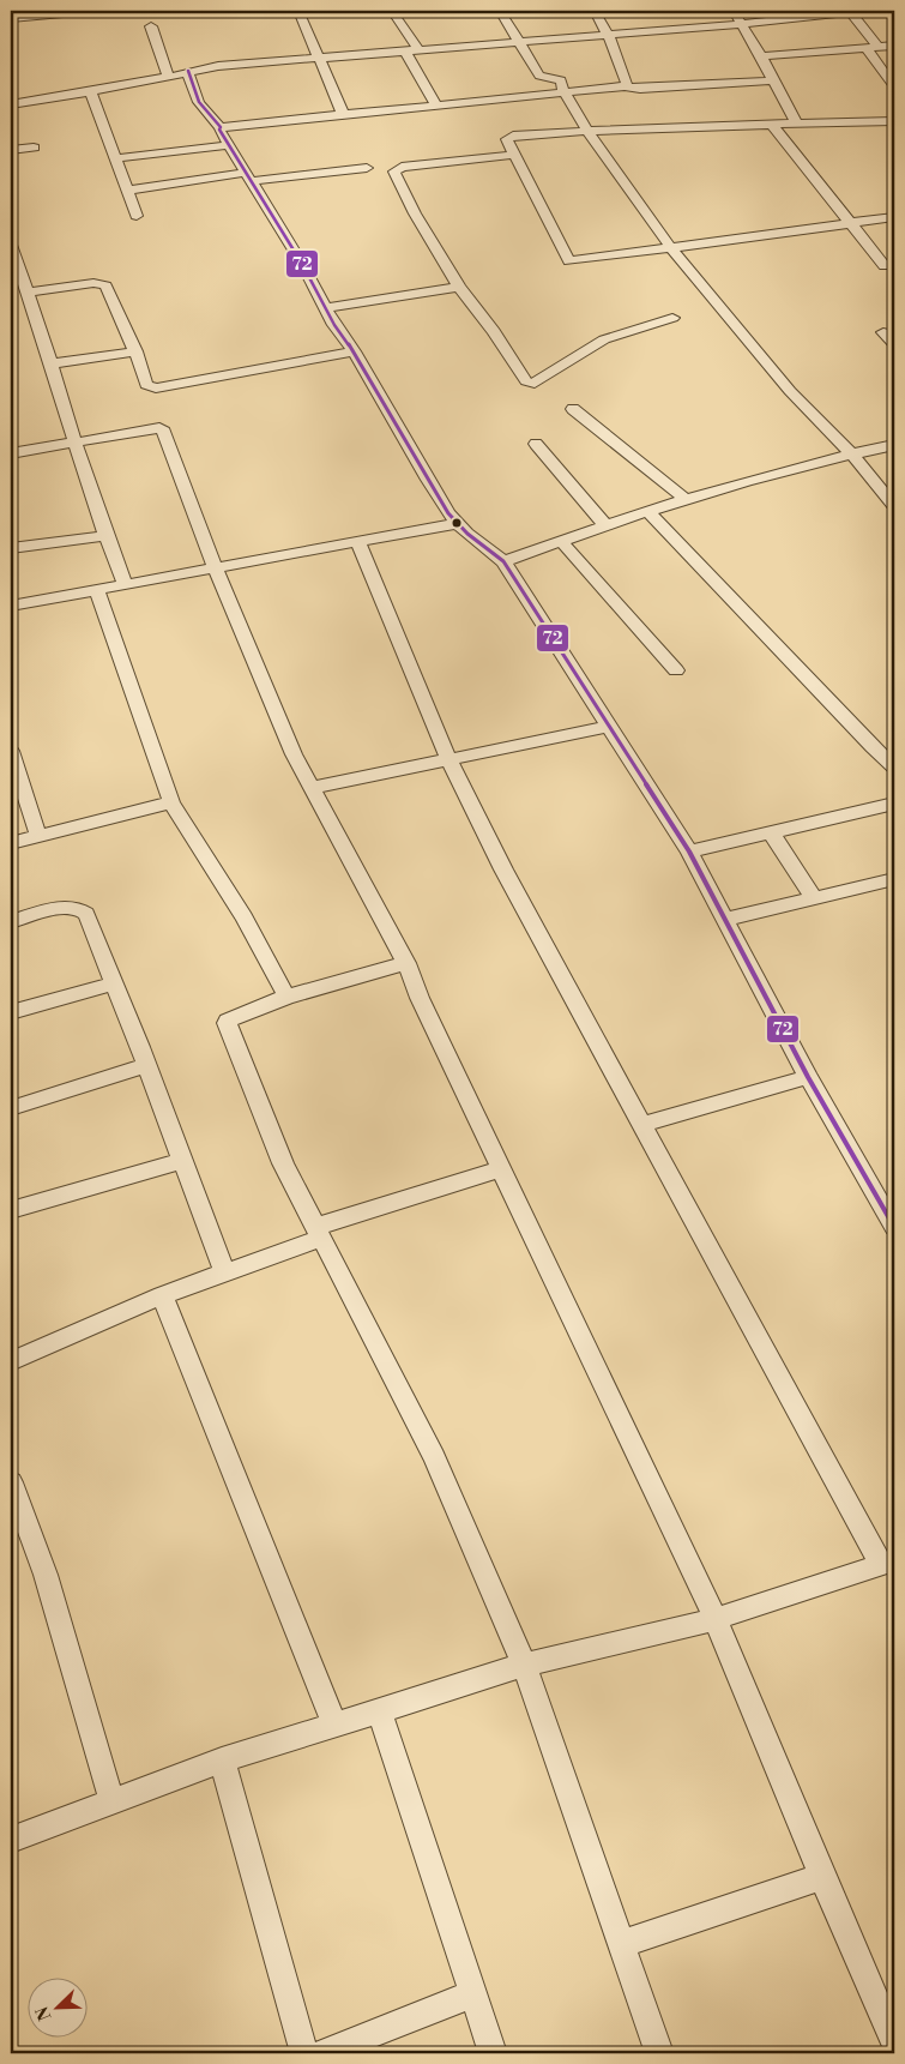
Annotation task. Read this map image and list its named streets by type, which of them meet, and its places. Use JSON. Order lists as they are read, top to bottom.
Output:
{
  "lines": ["transit line 72"],
  "north": "bottom left"
}
